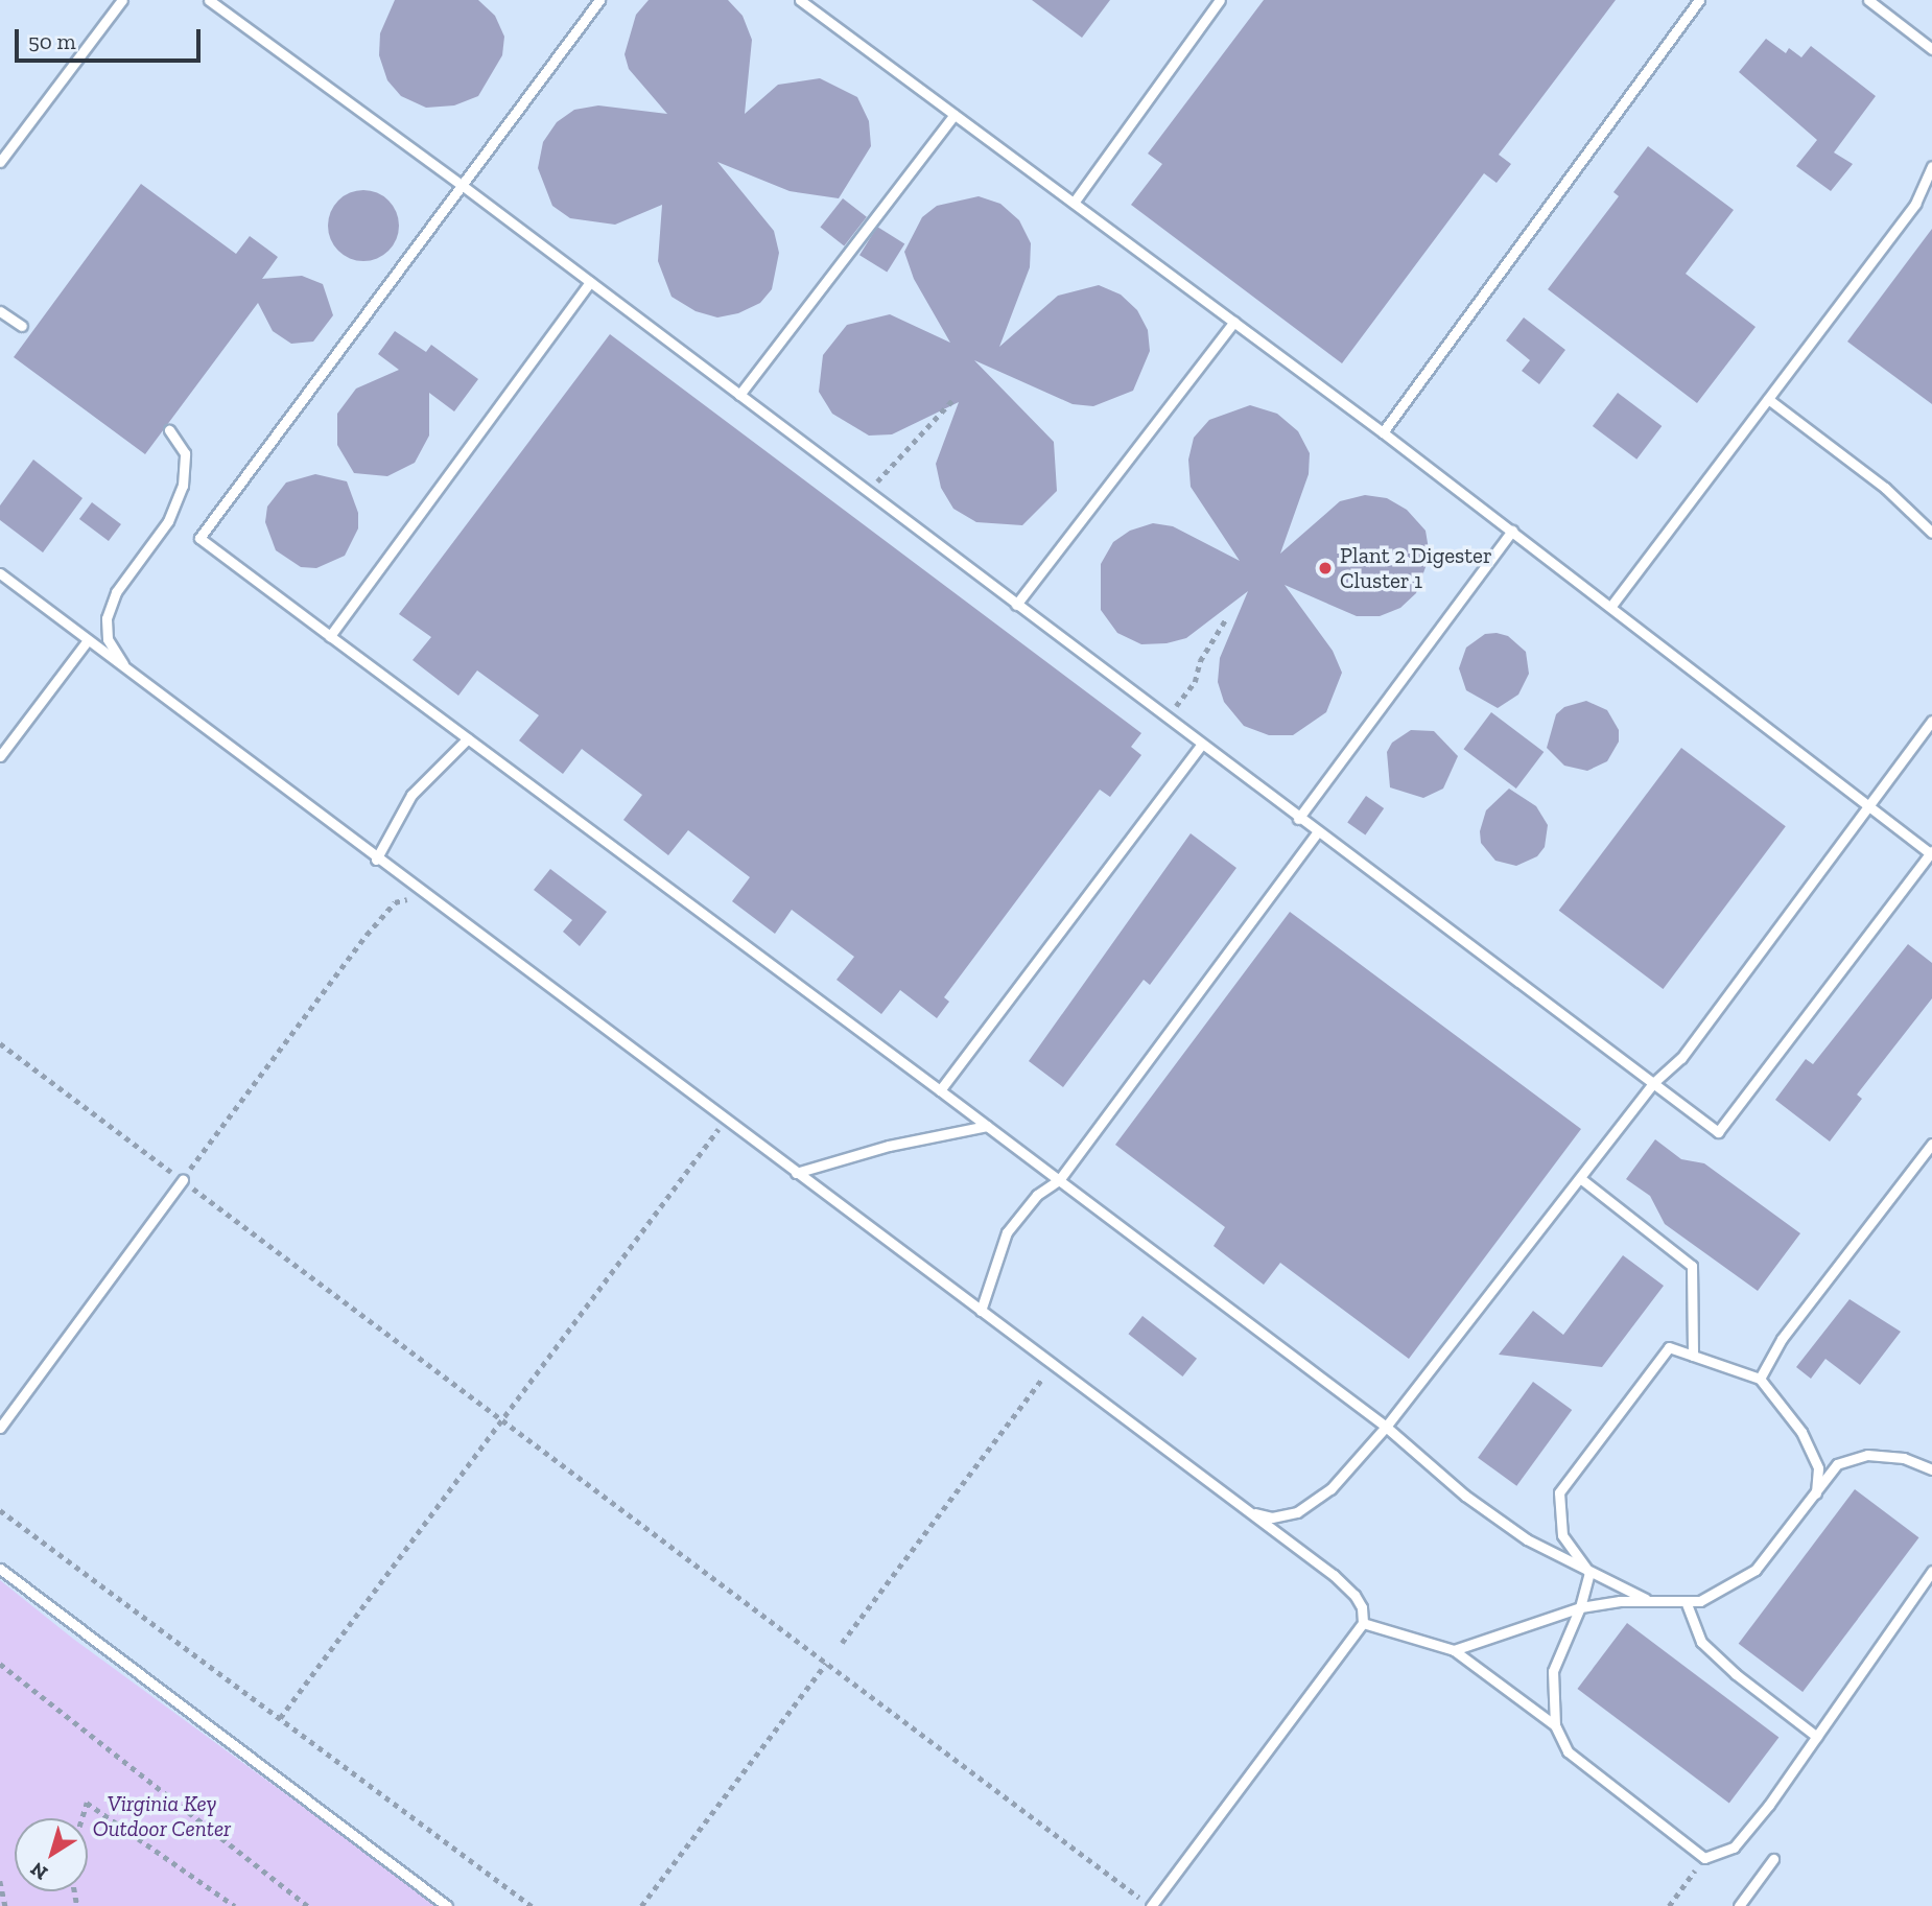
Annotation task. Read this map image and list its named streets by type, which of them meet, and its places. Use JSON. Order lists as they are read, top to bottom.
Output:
{
  "parks": ["Virginia Key Outdoor Center"],
  "places": ["Plant 2 Digester Cluster 1"],
  "scale_bar": "50 m",
  "north": "bottom left"
}
